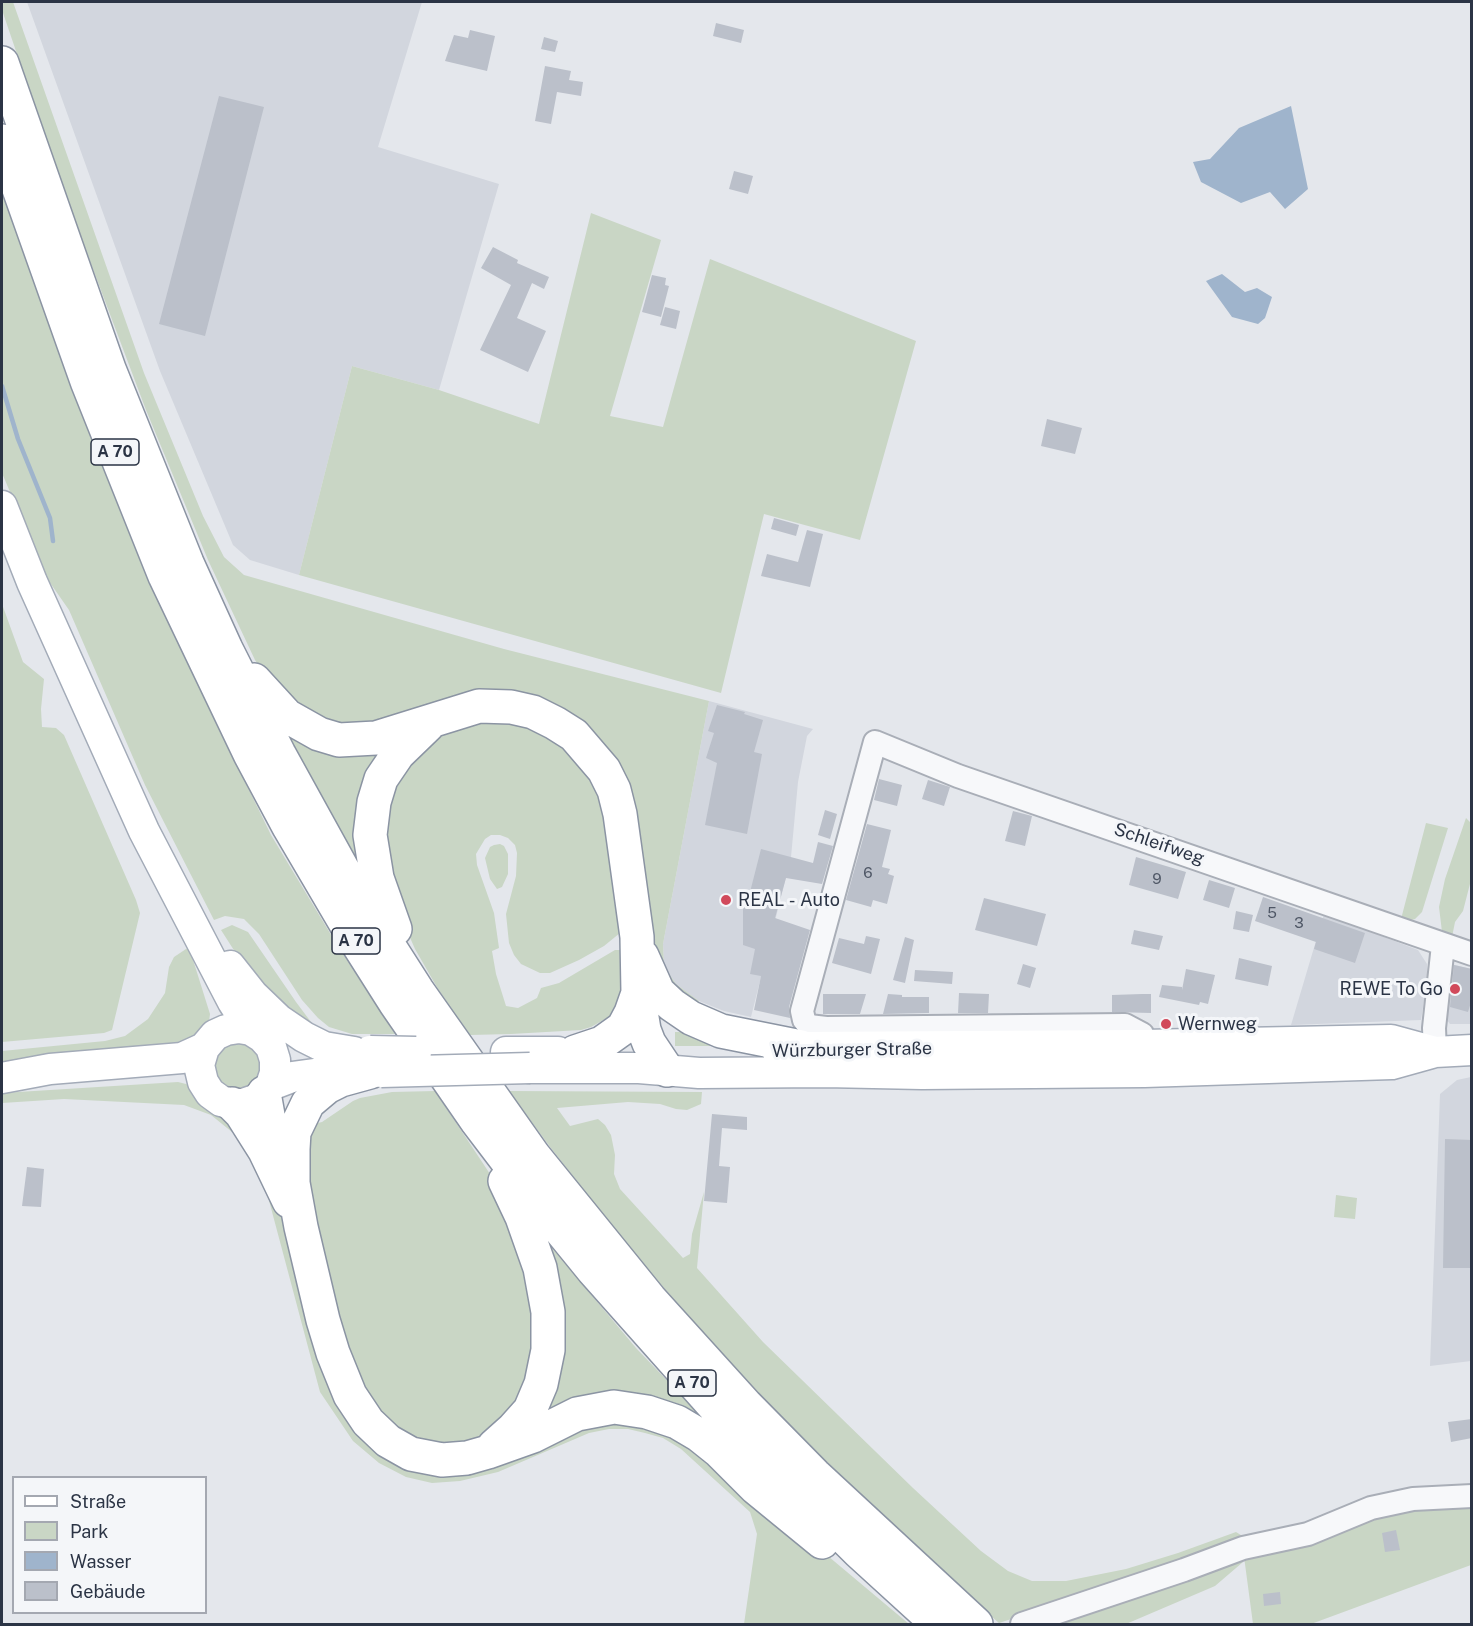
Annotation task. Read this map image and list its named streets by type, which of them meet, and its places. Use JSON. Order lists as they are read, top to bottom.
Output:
{
  "streets": {
    "highway": ["A 70"],
    "main road": ["Würzburger Straße"],
    "street": ["Schleifweg"]
  },
  "crossings": [
    ["Schleifweg", "Würzburger Straße"]
  ],
  "places": ["REAL - Auto", "REWE To Go", "Wernweg"],
  "house_numbers": [
    "6",
    "9",
    "5",
    "3"
  ],
  "legend": [
    "Straße",
    "Park",
    "Wasser",
    "Gebäude"
  ]
}
